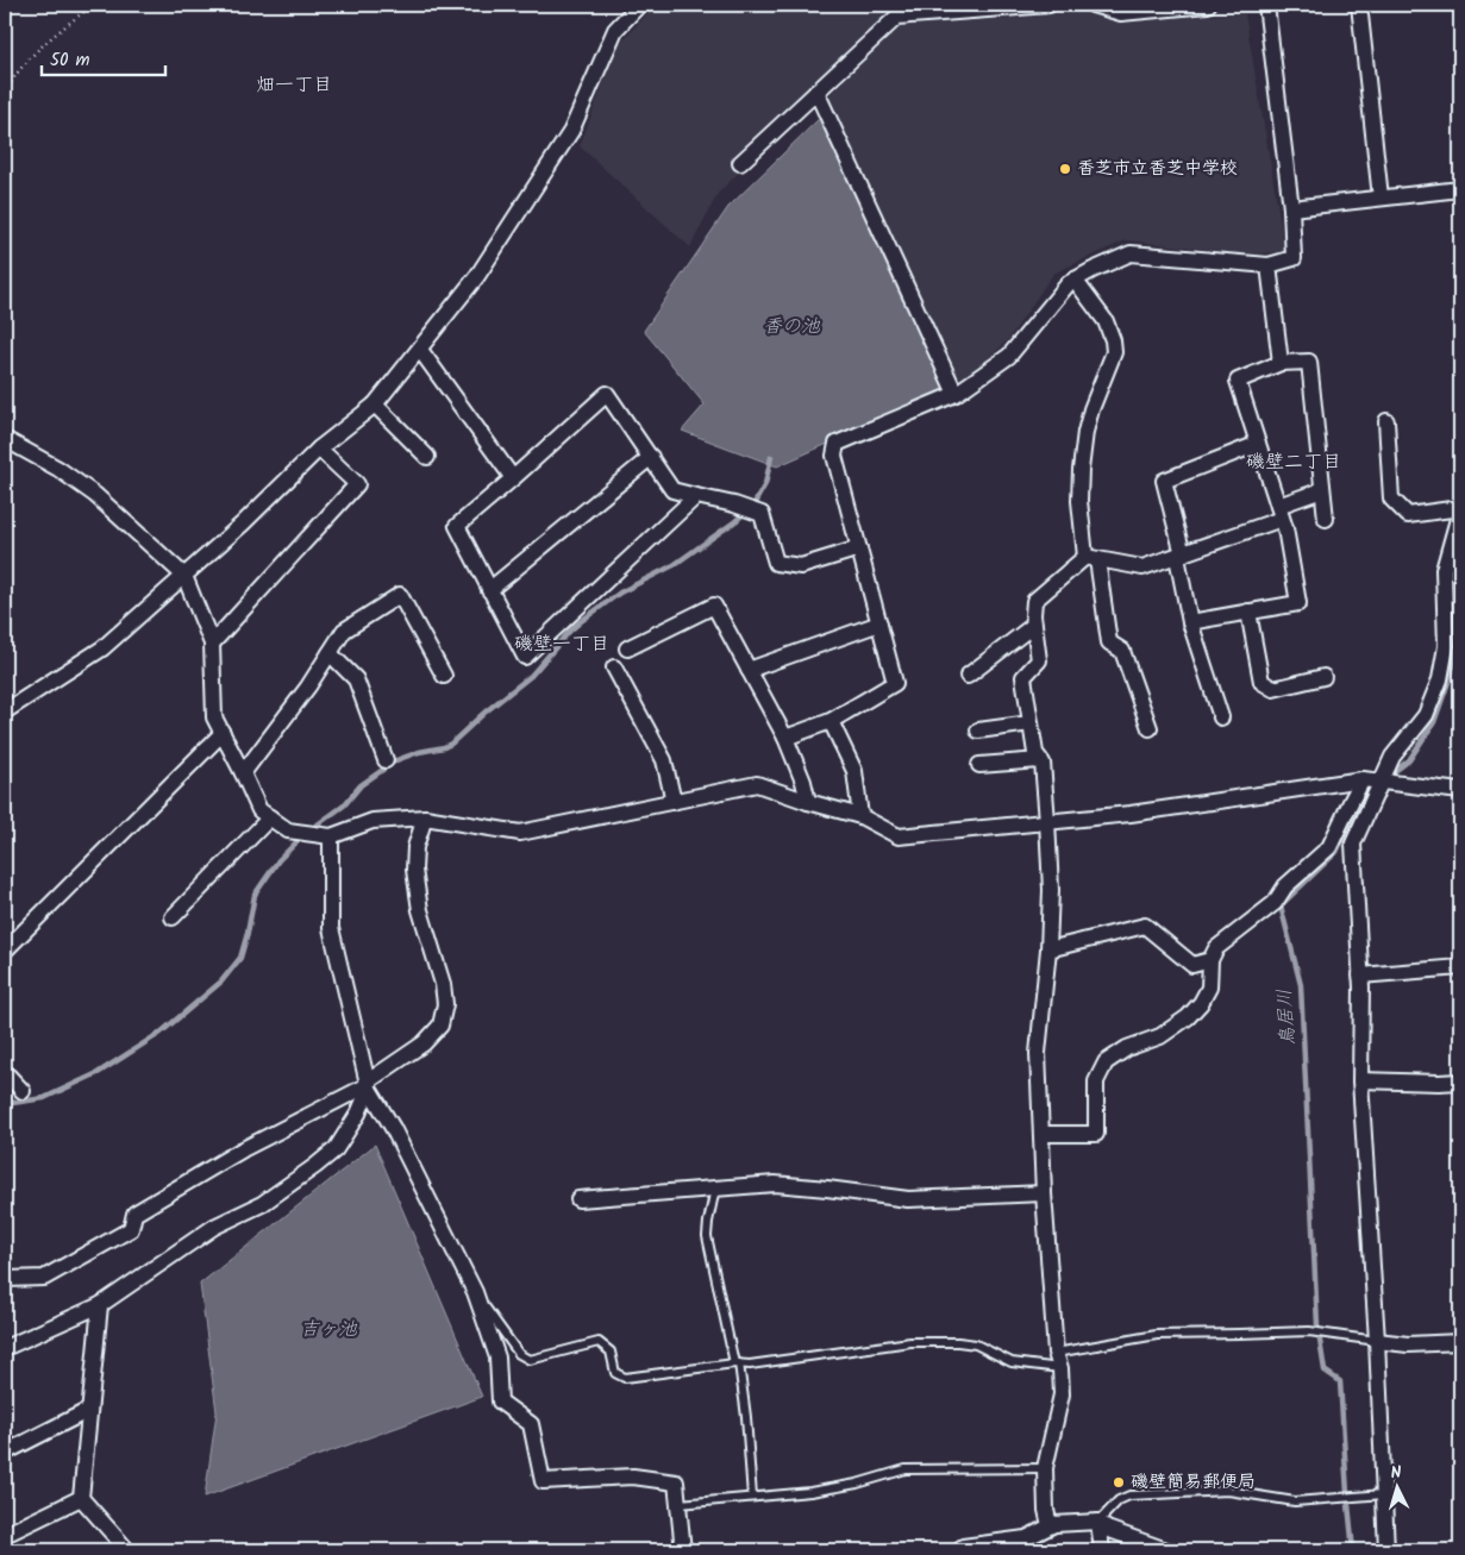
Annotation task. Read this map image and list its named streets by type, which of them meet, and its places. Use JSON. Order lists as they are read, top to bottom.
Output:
{
  "districts": ["畑一丁目", "磯壁二丁目", "磯壁一丁目"],
  "water": ["香の池", "鳥居川", "吉ヶ池"],
  "places": ["香芝市立香芝中学校", "磯壁簡易郵便局"],
  "scale_bar": "50 m",
  "north": "top"
}
